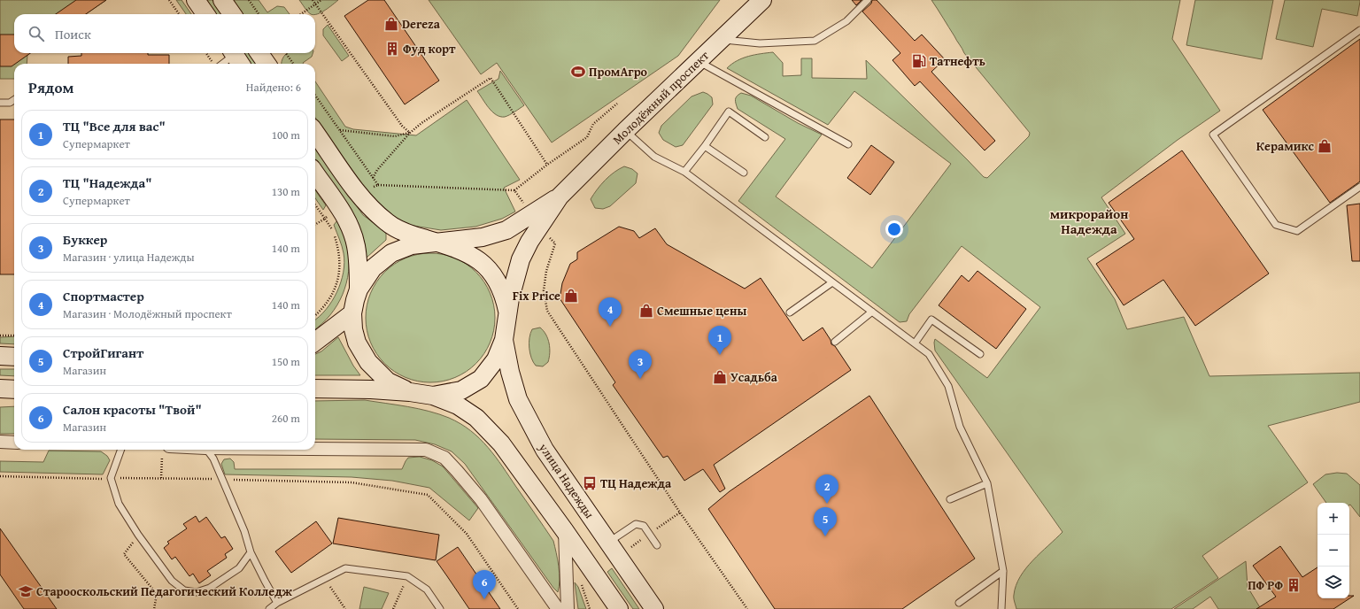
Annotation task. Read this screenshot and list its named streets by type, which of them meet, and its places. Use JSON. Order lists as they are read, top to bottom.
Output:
{
  "streets": {
    "main road": ["Молодёжный проспект", "улица Надежды"]
  },
  "crossings": [
    ["Молодёжный проспект", "улица Надежды"]
  ],
  "districts": ["микрорайон Надежда"],
  "places": {
    "shop": [
      "Dereza",
      "Керамикс",
      "Fix Price",
      "Смешные цены",
      "Усадьба"
    ],
    "building": ["Фуд корт", "ПФ РФ"],
    "fuel station": ["Татнефть"],
    "sports": ["ПромАгро"],
    "bus stop": ["ТЦ Надежда"],
    "school or university": ["Старооскольский Педагогический Колледж"]
  },
  "page": {
    "search": "Поиск",
    "heading": ["Рядом", "Найдено: 6"],
    "list": [
      {
        "mark": "1",
        "name": "ТЦ \"Все для вас\"",
        "note": "Супермаркет",
        "value": "100 m"
      },
      {
        "mark": "2",
        "name": "ТЦ \"Надежда\"",
        "note": "Супермаркет",
        "value": "130 m"
      },
      {
        "mark": "3",
        "name": "Буккер",
        "note": "Магазин · улица Надежды",
        "value": "140 m"
      },
      {
        "mark": "4",
        "name": "Спортмастер",
        "note": "Магазин · Молодёжный проспект",
        "value": "140 m"
      },
      {
        "mark": "5",
        "name": "СтройГигант",
        "note": "Магазин",
        "value": "150 m"
      },
      {
        "mark": "6",
        "name": "Салон красоты \"Твой\"",
        "note": "Магазин",
        "value": "260 m"
      }
    ],
    "pins": [
      "4",
      "1",
      "3",
      "2",
      "5",
      "6"
    ],
    "map_buttons": ["+", "−"]
  }
}
